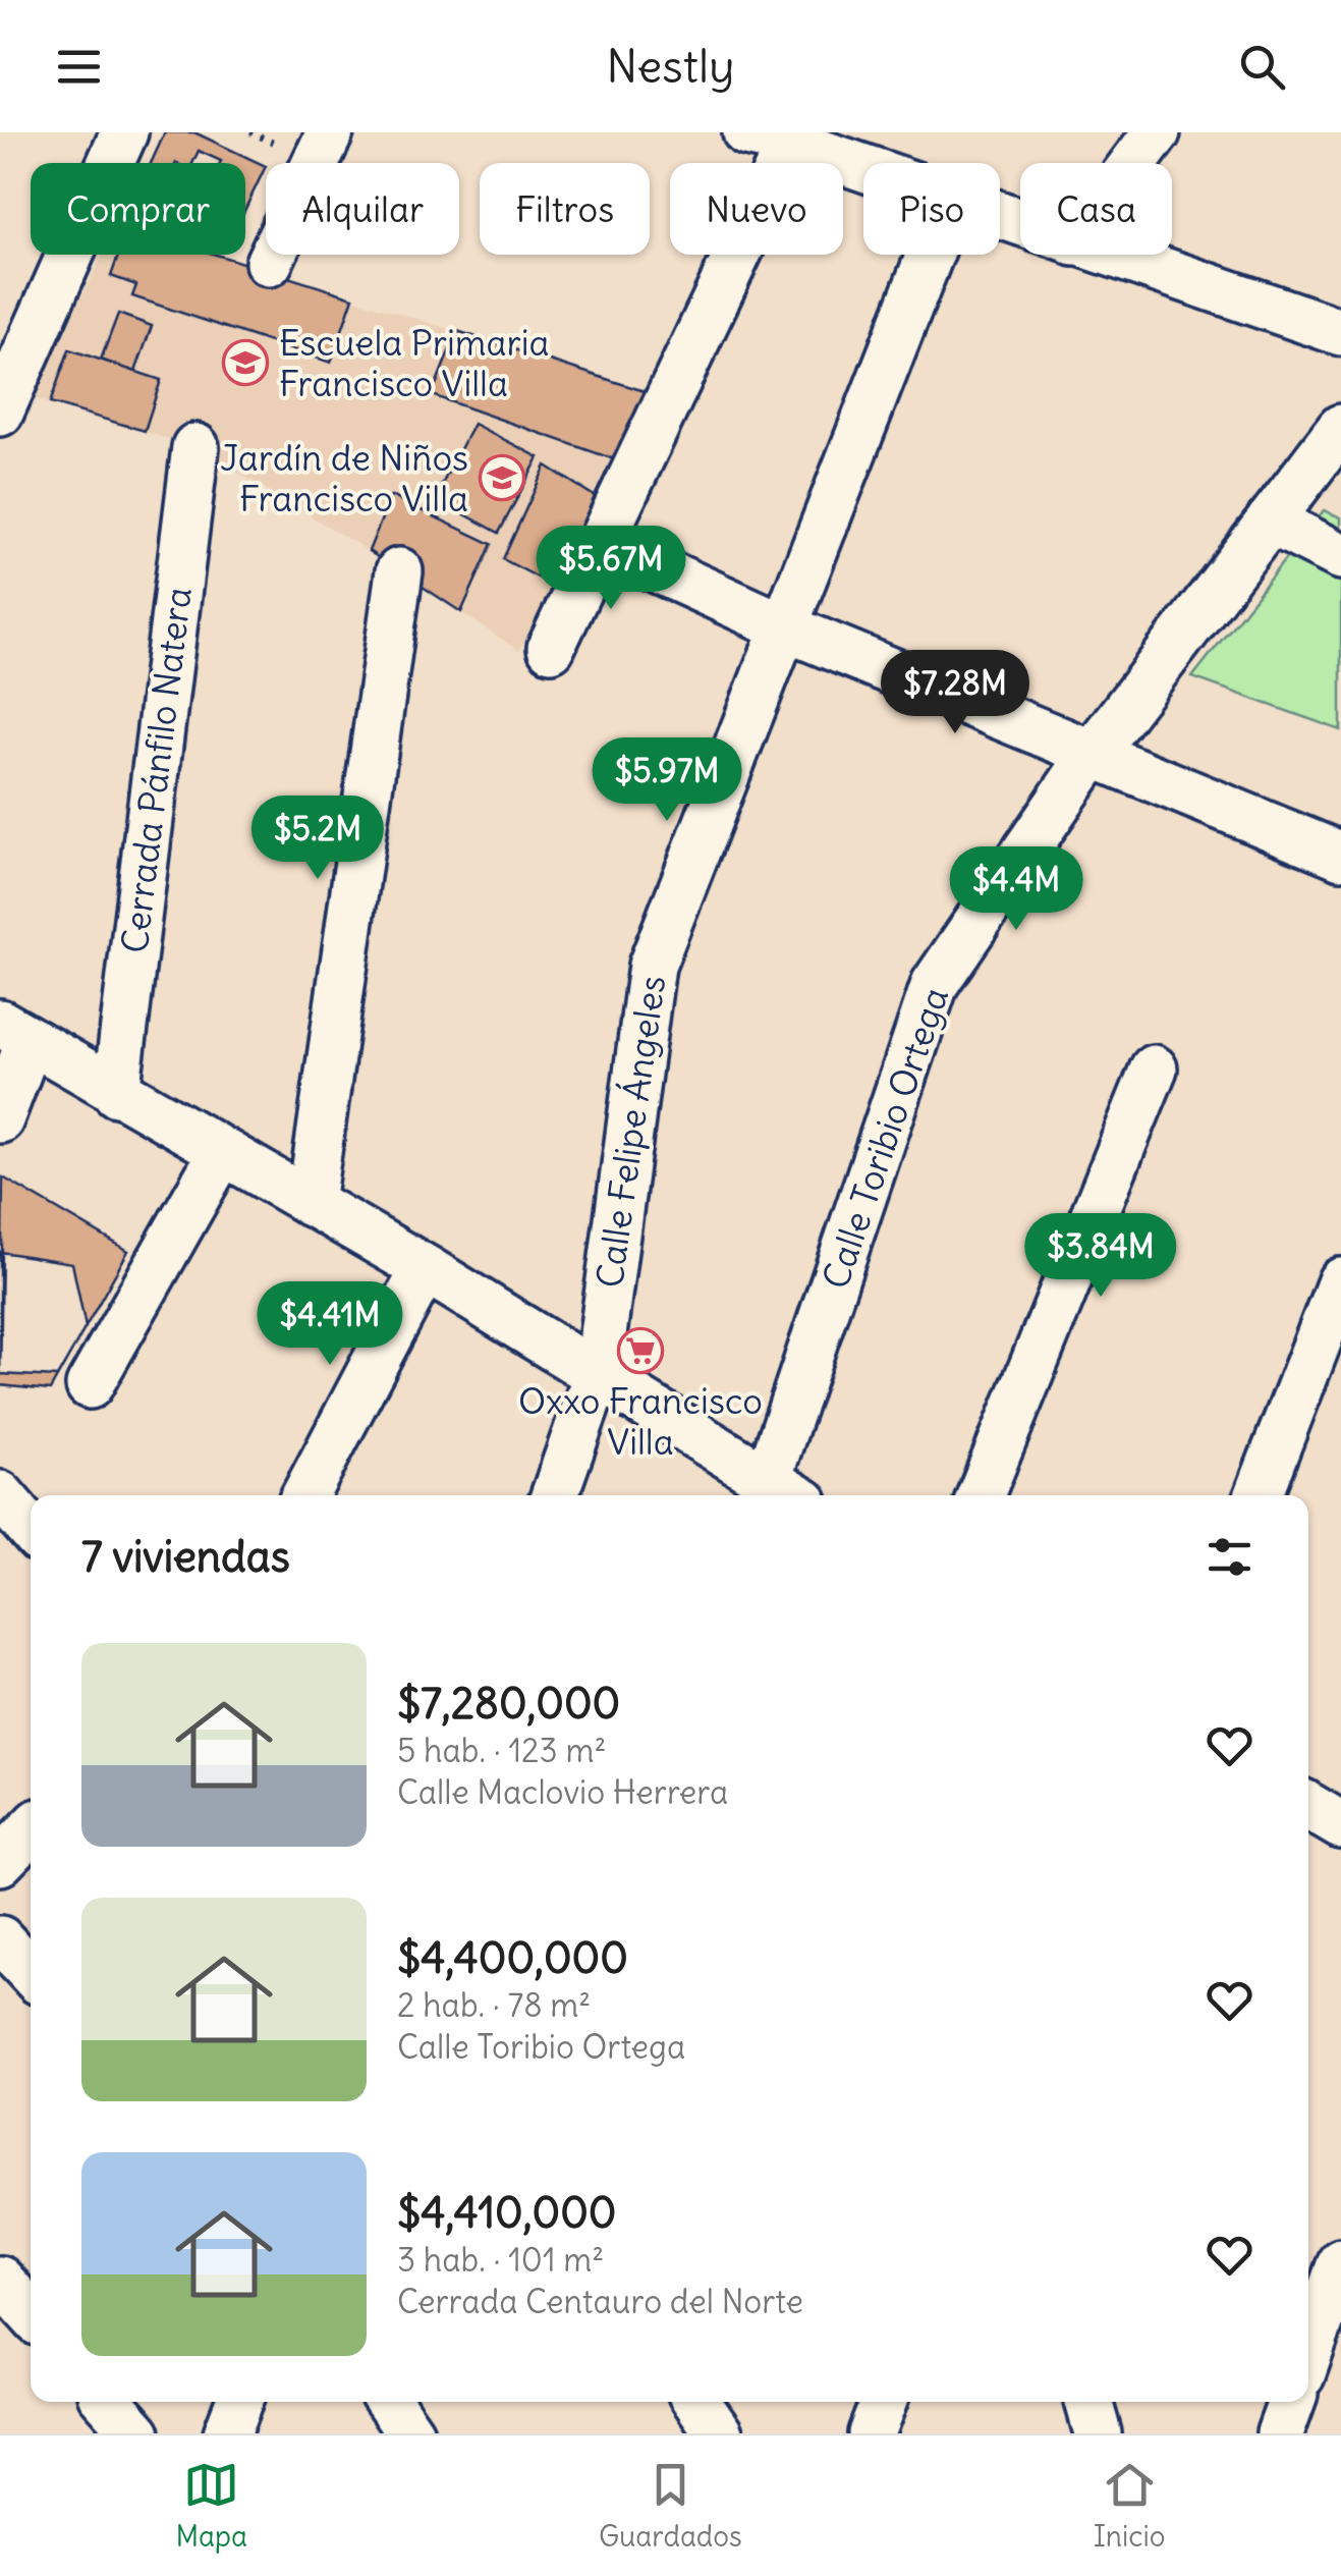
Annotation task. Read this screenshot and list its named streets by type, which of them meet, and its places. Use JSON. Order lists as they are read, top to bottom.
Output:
{
  "streets": {
    "street": ["Cerrada Pánfilo Natera", "Calle Felipe Ángeles", "Calle Toribio Ortega"]
  },
  "places": {
    "school or university": ["Escuela Primaria Francisco Villa", "Jardín de Niños Francisco Villa"],
    "supermarket": ["Oxxo Francisco Villa"]
  },
  "page": {
    "header": "Nestly",
    "chip": [
      "Comprar",
      "Alquilar",
      "Filtros",
      "Nuevo",
      "Piso",
      "Casa"
    ],
    "price": [
      "$5.67M",
      "$7.28M",
      "$5.97M",
      "$5.2M",
      "$4.4M",
      "$3.84M",
      "$4.41M"
    ],
    "heading": "7 viviendas",
    "list": [
      {
        "name": "$7,280,000",
        "note": "5 hab. · 123 m² · Calle Maclovio Herrera"
      },
      {
        "name": "$4,400,000",
        "note": "2 hab. · 78 m² · Calle Toribio Ortega"
      },
      {
        "name": "$4,410,000",
        "note": "3 hab. · 101 m² · Cerrada Centauro del Norte"
      }
    ],
    "tabs": ["Mapa", "Guardados", "Inicio"]
  }
}
